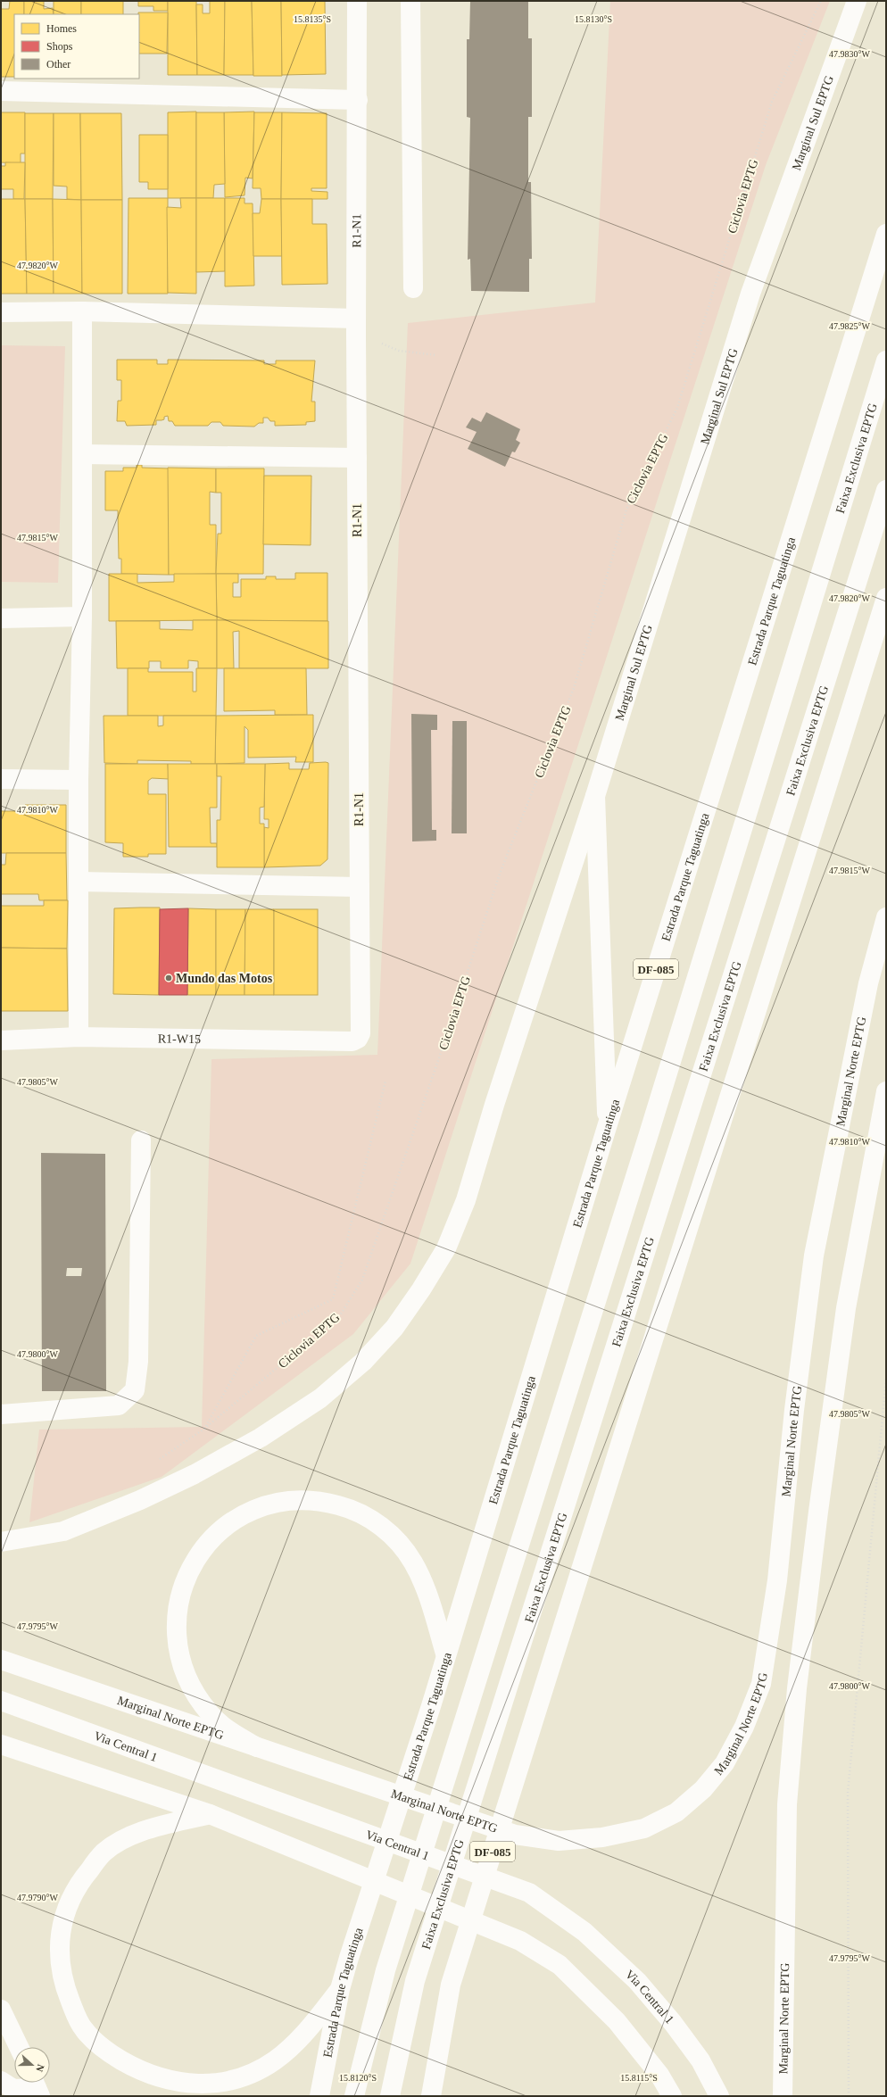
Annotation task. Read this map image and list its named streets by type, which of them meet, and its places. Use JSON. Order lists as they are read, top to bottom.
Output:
{
  "streets": {
    "main road": [
      "Marginal Sul EPTG",
      "R1-N1",
      "Faixa Exclusiva EPTG",
      "Estrada Parque Taguatinga",
      "DF-085",
      "R1-W15",
      "Marginal Norte EPTG",
      "Via Central 1"
    ],
    "path": ["Ciclovia EPTG"]
  },
  "crossings": [
    ["R1-N1", "R1-W15"]
  ],
  "places": ["Mundo das Motos"],
  "legend": ["Homes", "Shops", "Other"],
  "north": "right",
  "coordinates": [
    "15.8135°S",
    "15.8130°S",
    "47.9830°W",
    "47.9820°W",
    "47.9825°W",
    "47.9815°W",
    "47.9810°W",
    "47.9805°W",
    "47.9800°W",
    "47.9795°W",
    "47.9790°W",
    "15.8120°S",
    "15.8115°S"
  ]
}
